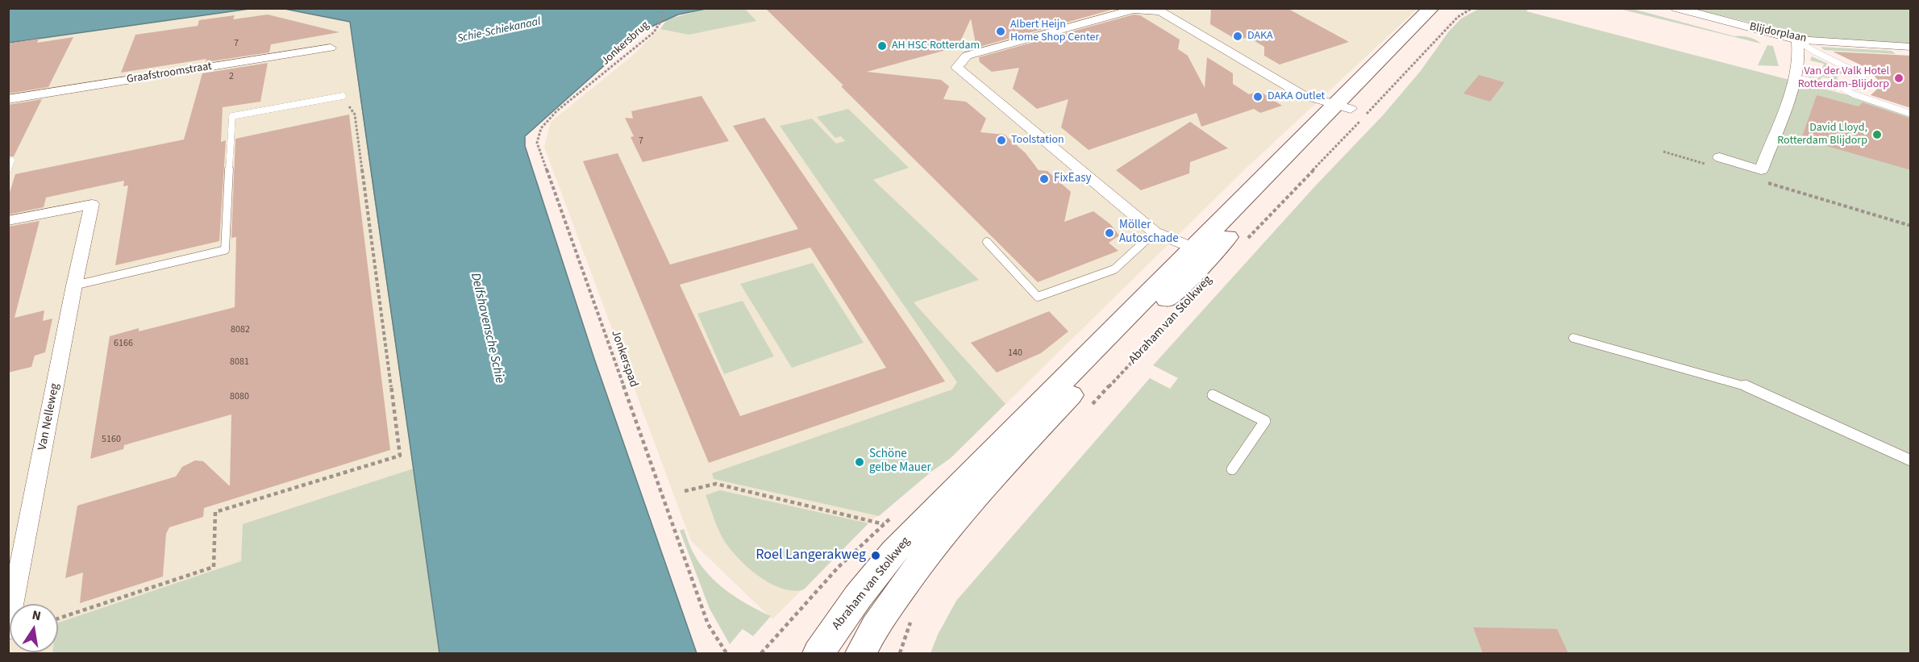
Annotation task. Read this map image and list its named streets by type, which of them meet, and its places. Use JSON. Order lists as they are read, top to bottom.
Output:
{
  "streets": {
    "street": [
      "Blijdorplaan",
      "Graafstroomstraat",
      "Abraham van Stolkweg",
      "Van Nelleweg"
    ],
    "path": ["Jonkersbrug", "Jonkerspad"]
  },
  "crossings": [
    ["Jonkersbrug", "Jonkerspad"]
  ],
  "water": ["Schie-Schiekanaal", "Delfshavensche Schie"],
  "places": [
    "Albert Heijn Home Shop Center",
    "DAKA",
    "AH HSC Rotterdam",
    "Van der Valk Hotel Rotterdam-Blijdorp",
    "DAKA Outlet",
    "David Lloyd, Rotterdam Blijdorp",
    "Toolstation",
    "FixEasy",
    "Möller Autoschade",
    "Schöne gelbe Mauer",
    "Roel Langerakweg"
  ],
  "house_numbers": [
    "7",
    "2",
    "7",
    "8082",
    "6166",
    "140",
    "8081",
    "8080",
    "5160"
  ],
  "north": "top"
}
